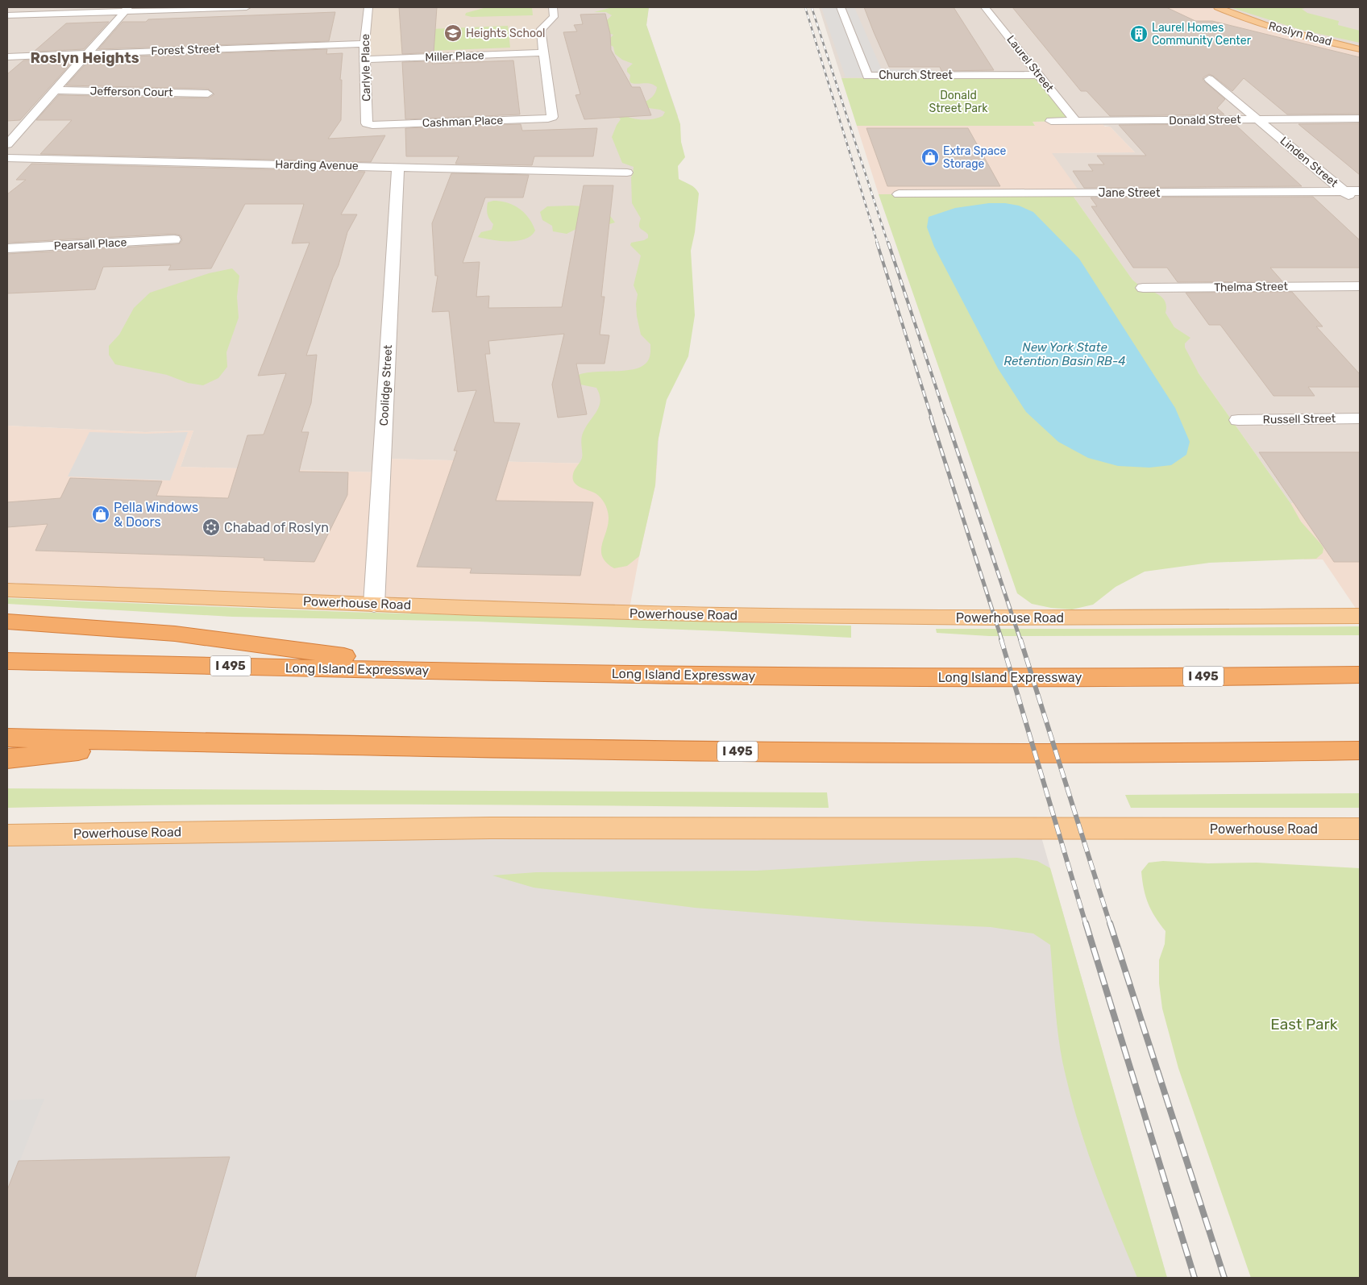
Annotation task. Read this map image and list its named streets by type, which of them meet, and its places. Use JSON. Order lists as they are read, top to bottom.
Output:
{
  "streets": {
    "highway": ["I 495", "Long Island Expressway"],
    "main road": ["Roslyn Road", "Powerhouse Road"],
    "street": [
      "Forest Street",
      "Miller Place",
      "Laurel Street",
      "Carlyle Place",
      "Church Street",
      "Jefferson Court",
      "Donald Street",
      "Cashman Place",
      "Linden Street",
      "Harding Avenue",
      "Jane Street",
      "Pearsall Place",
      "Thelma Street",
      "Coolidge Street",
      "Russell Street"
    ]
  },
  "crossings": [
    ["Forest Street", "Carlyle Place"],
    ["Miller Place", "Carlyle Place"],
    ["Miller Place", "Cashman Place"],
    ["Laurel Street", "Church Street"],
    ["Laurel Street", "Donald Street"],
    ["Carlyle Place", "Cashman Place"],
    ["Donald Street", "Linden Street"],
    ["Linden Street", "Jane Street"],
    ["Harding Avenue", "Coolidge Street"],
    ["Coolidge Street", "Powerhouse Road"]
  ],
  "districts": ["Roslyn Heights"],
  "water": ["New York State Retention Basin RB-4"],
  "parks": ["Donald Street Park", "East Park"],
  "places": {
    "school or university": ["Heights School"],
    "building": ["Laurel Homes Community Center"],
    "shop": ["Extra Space Storage", "Pella Windows & Doors"],
    "synagogue": ["Chabad of Roslyn"]
  }
}
